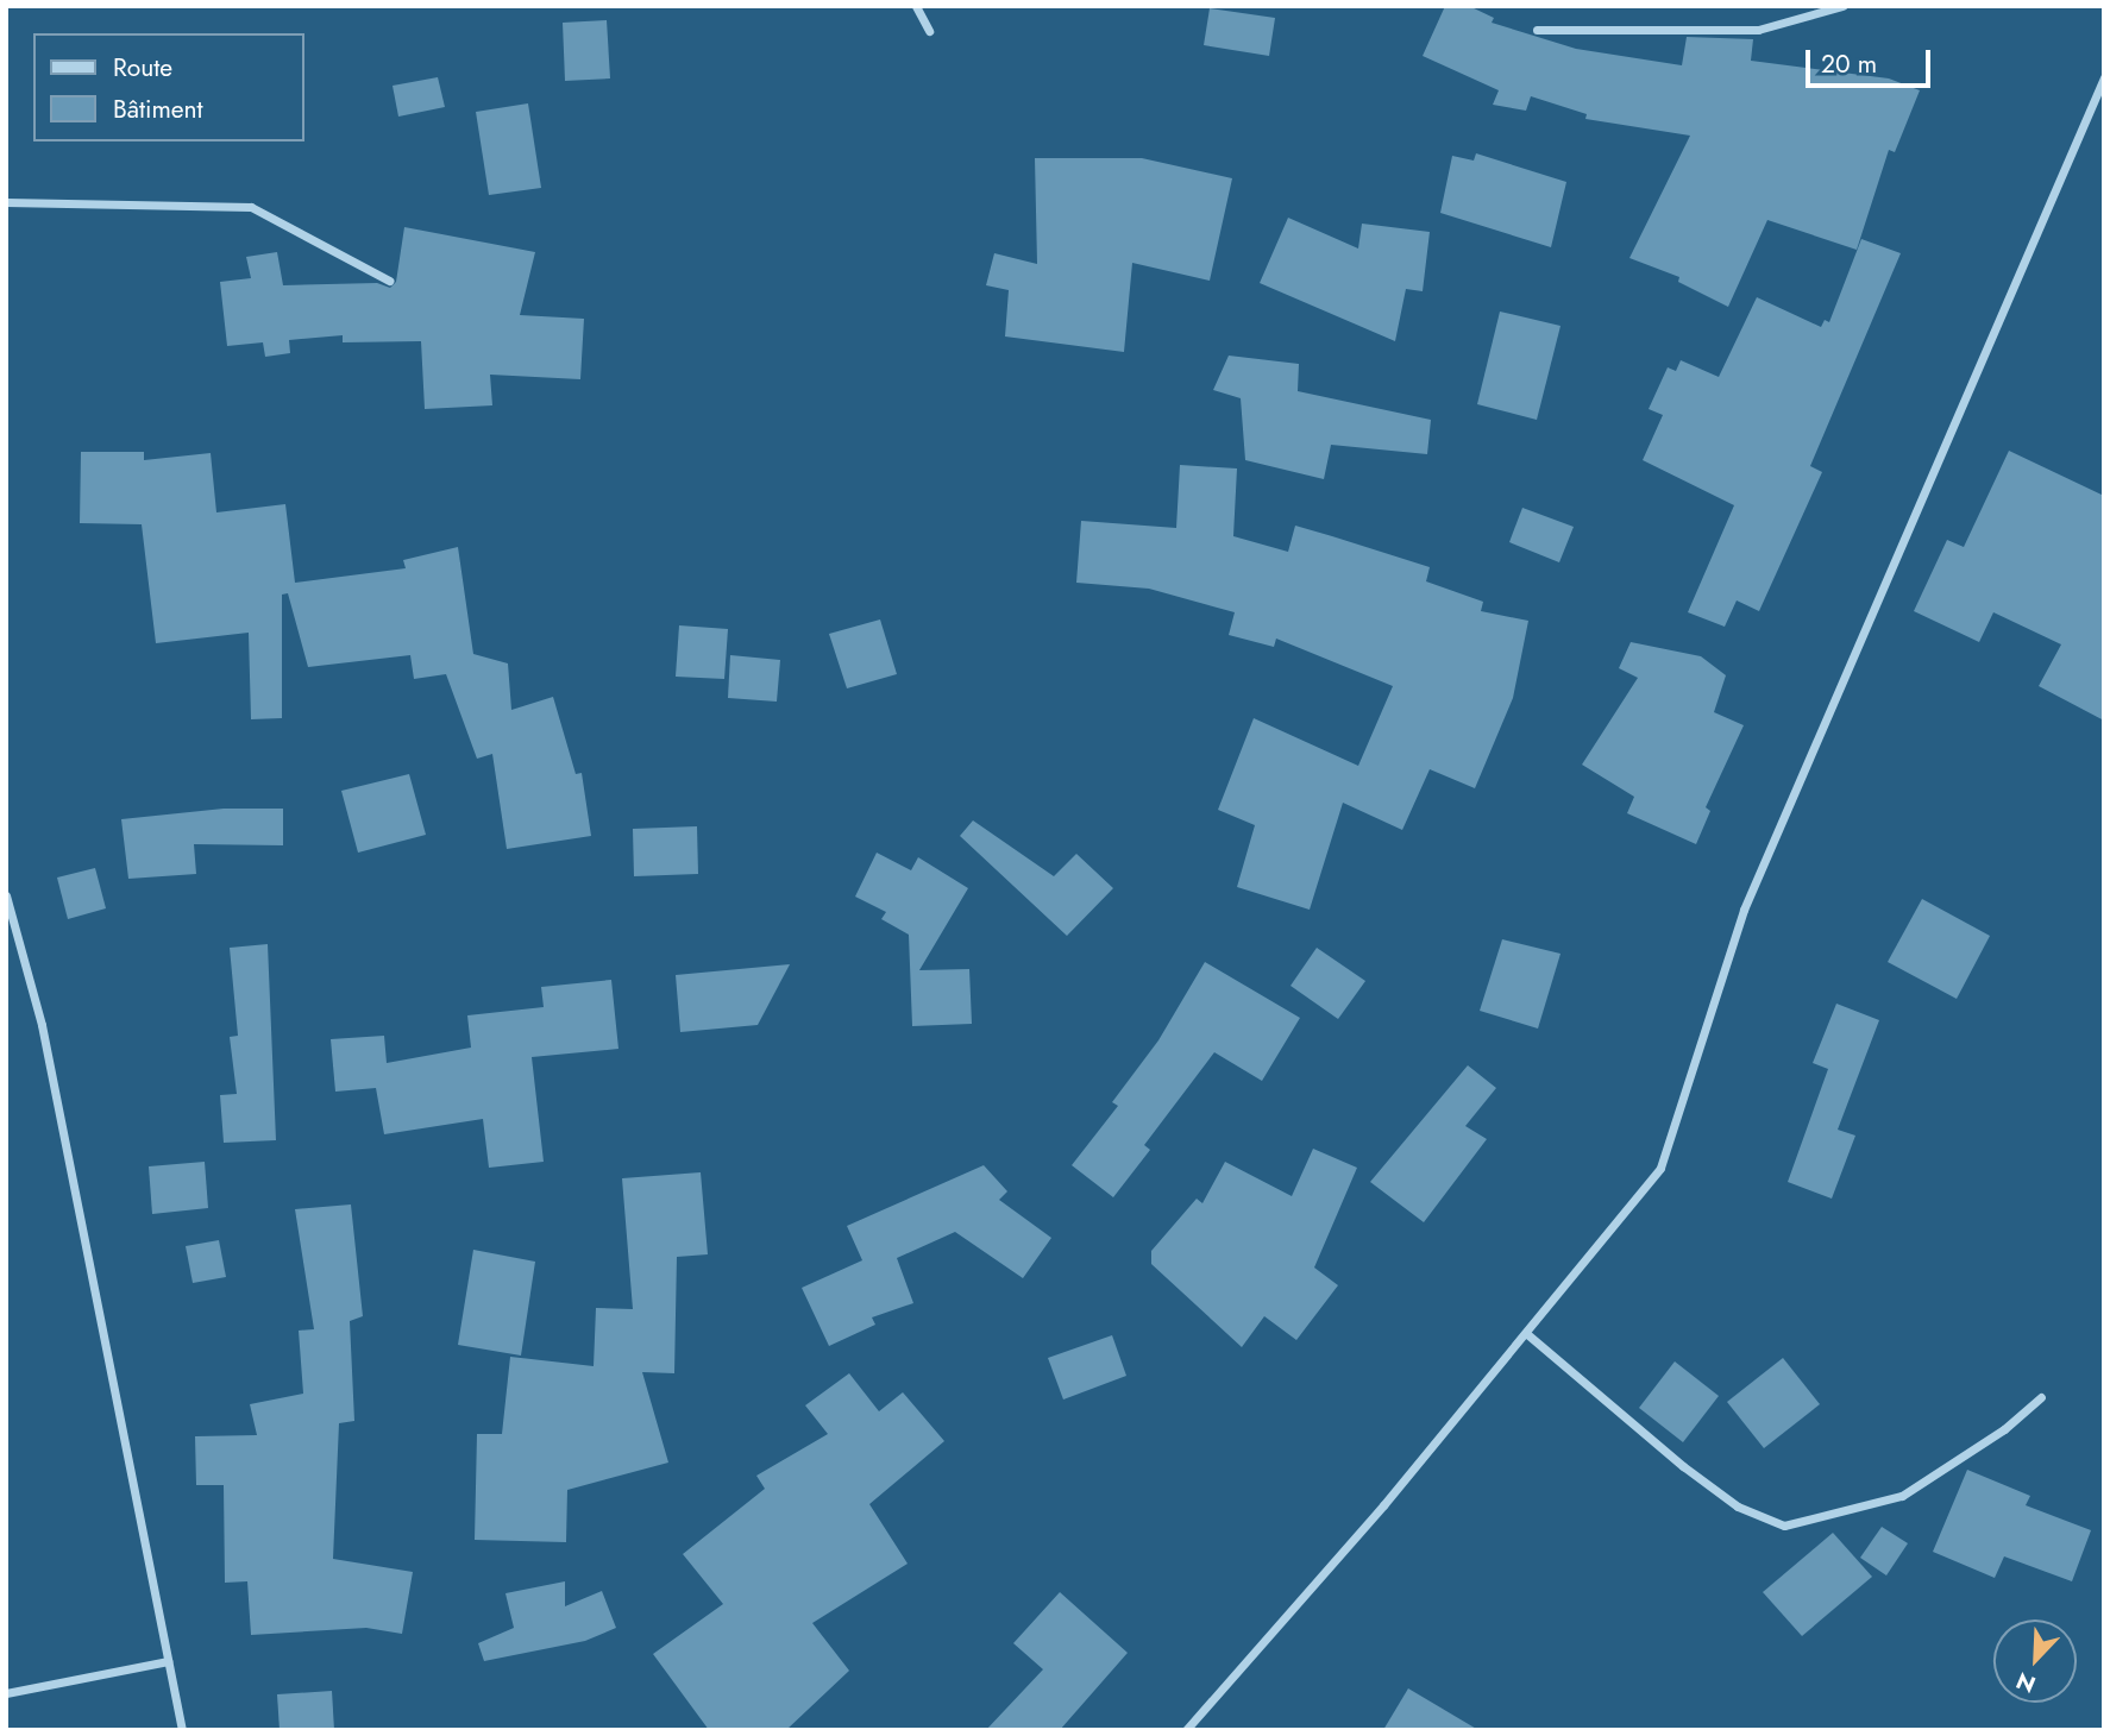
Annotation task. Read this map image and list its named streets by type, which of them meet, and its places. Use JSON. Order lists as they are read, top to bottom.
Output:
{
  "legend": ["Route", "Bâtiment"],
  "scale_bar": "20 m",
  "north": "bottom left"
}
